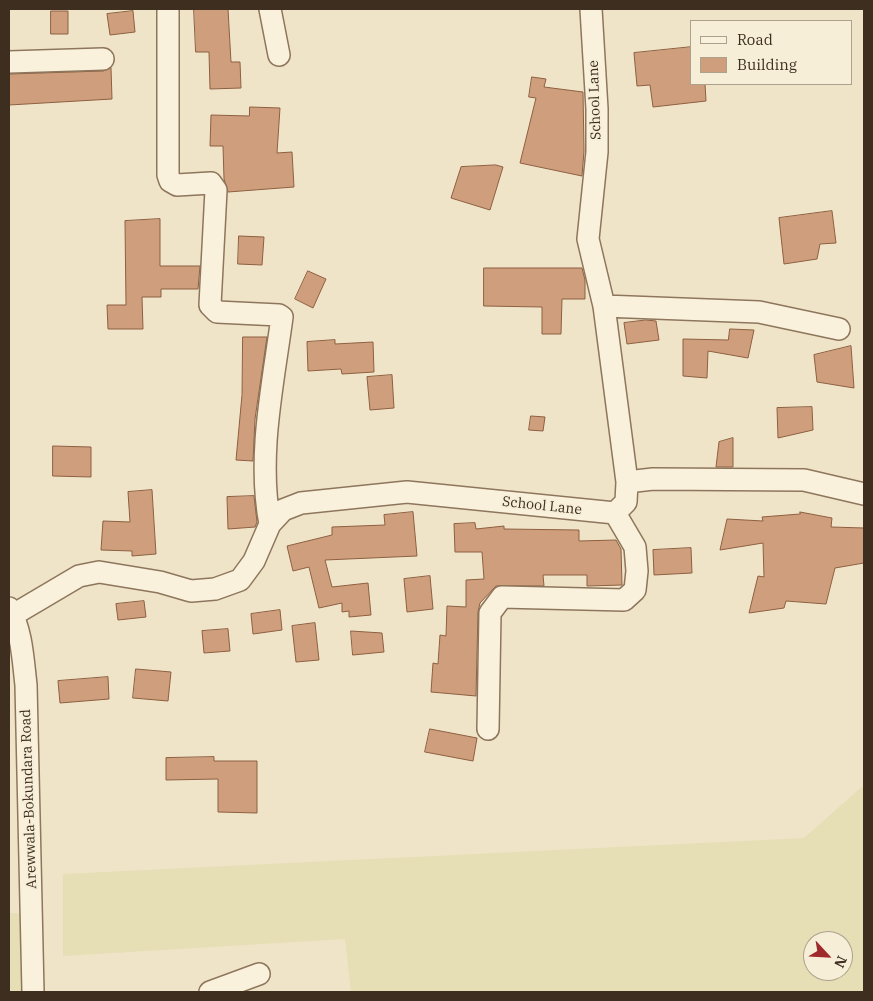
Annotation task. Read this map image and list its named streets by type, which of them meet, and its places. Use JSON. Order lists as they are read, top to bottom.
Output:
{
  "streets": {
    "street": ["School Lane", "Arewwala-Bokundara Road"]
  },
  "crossings": [
    ["School Lane", "Arewwala-Bokundara Road"]
  ],
  "legend": ["Road", "Building"],
  "north": "bottom right"
}
